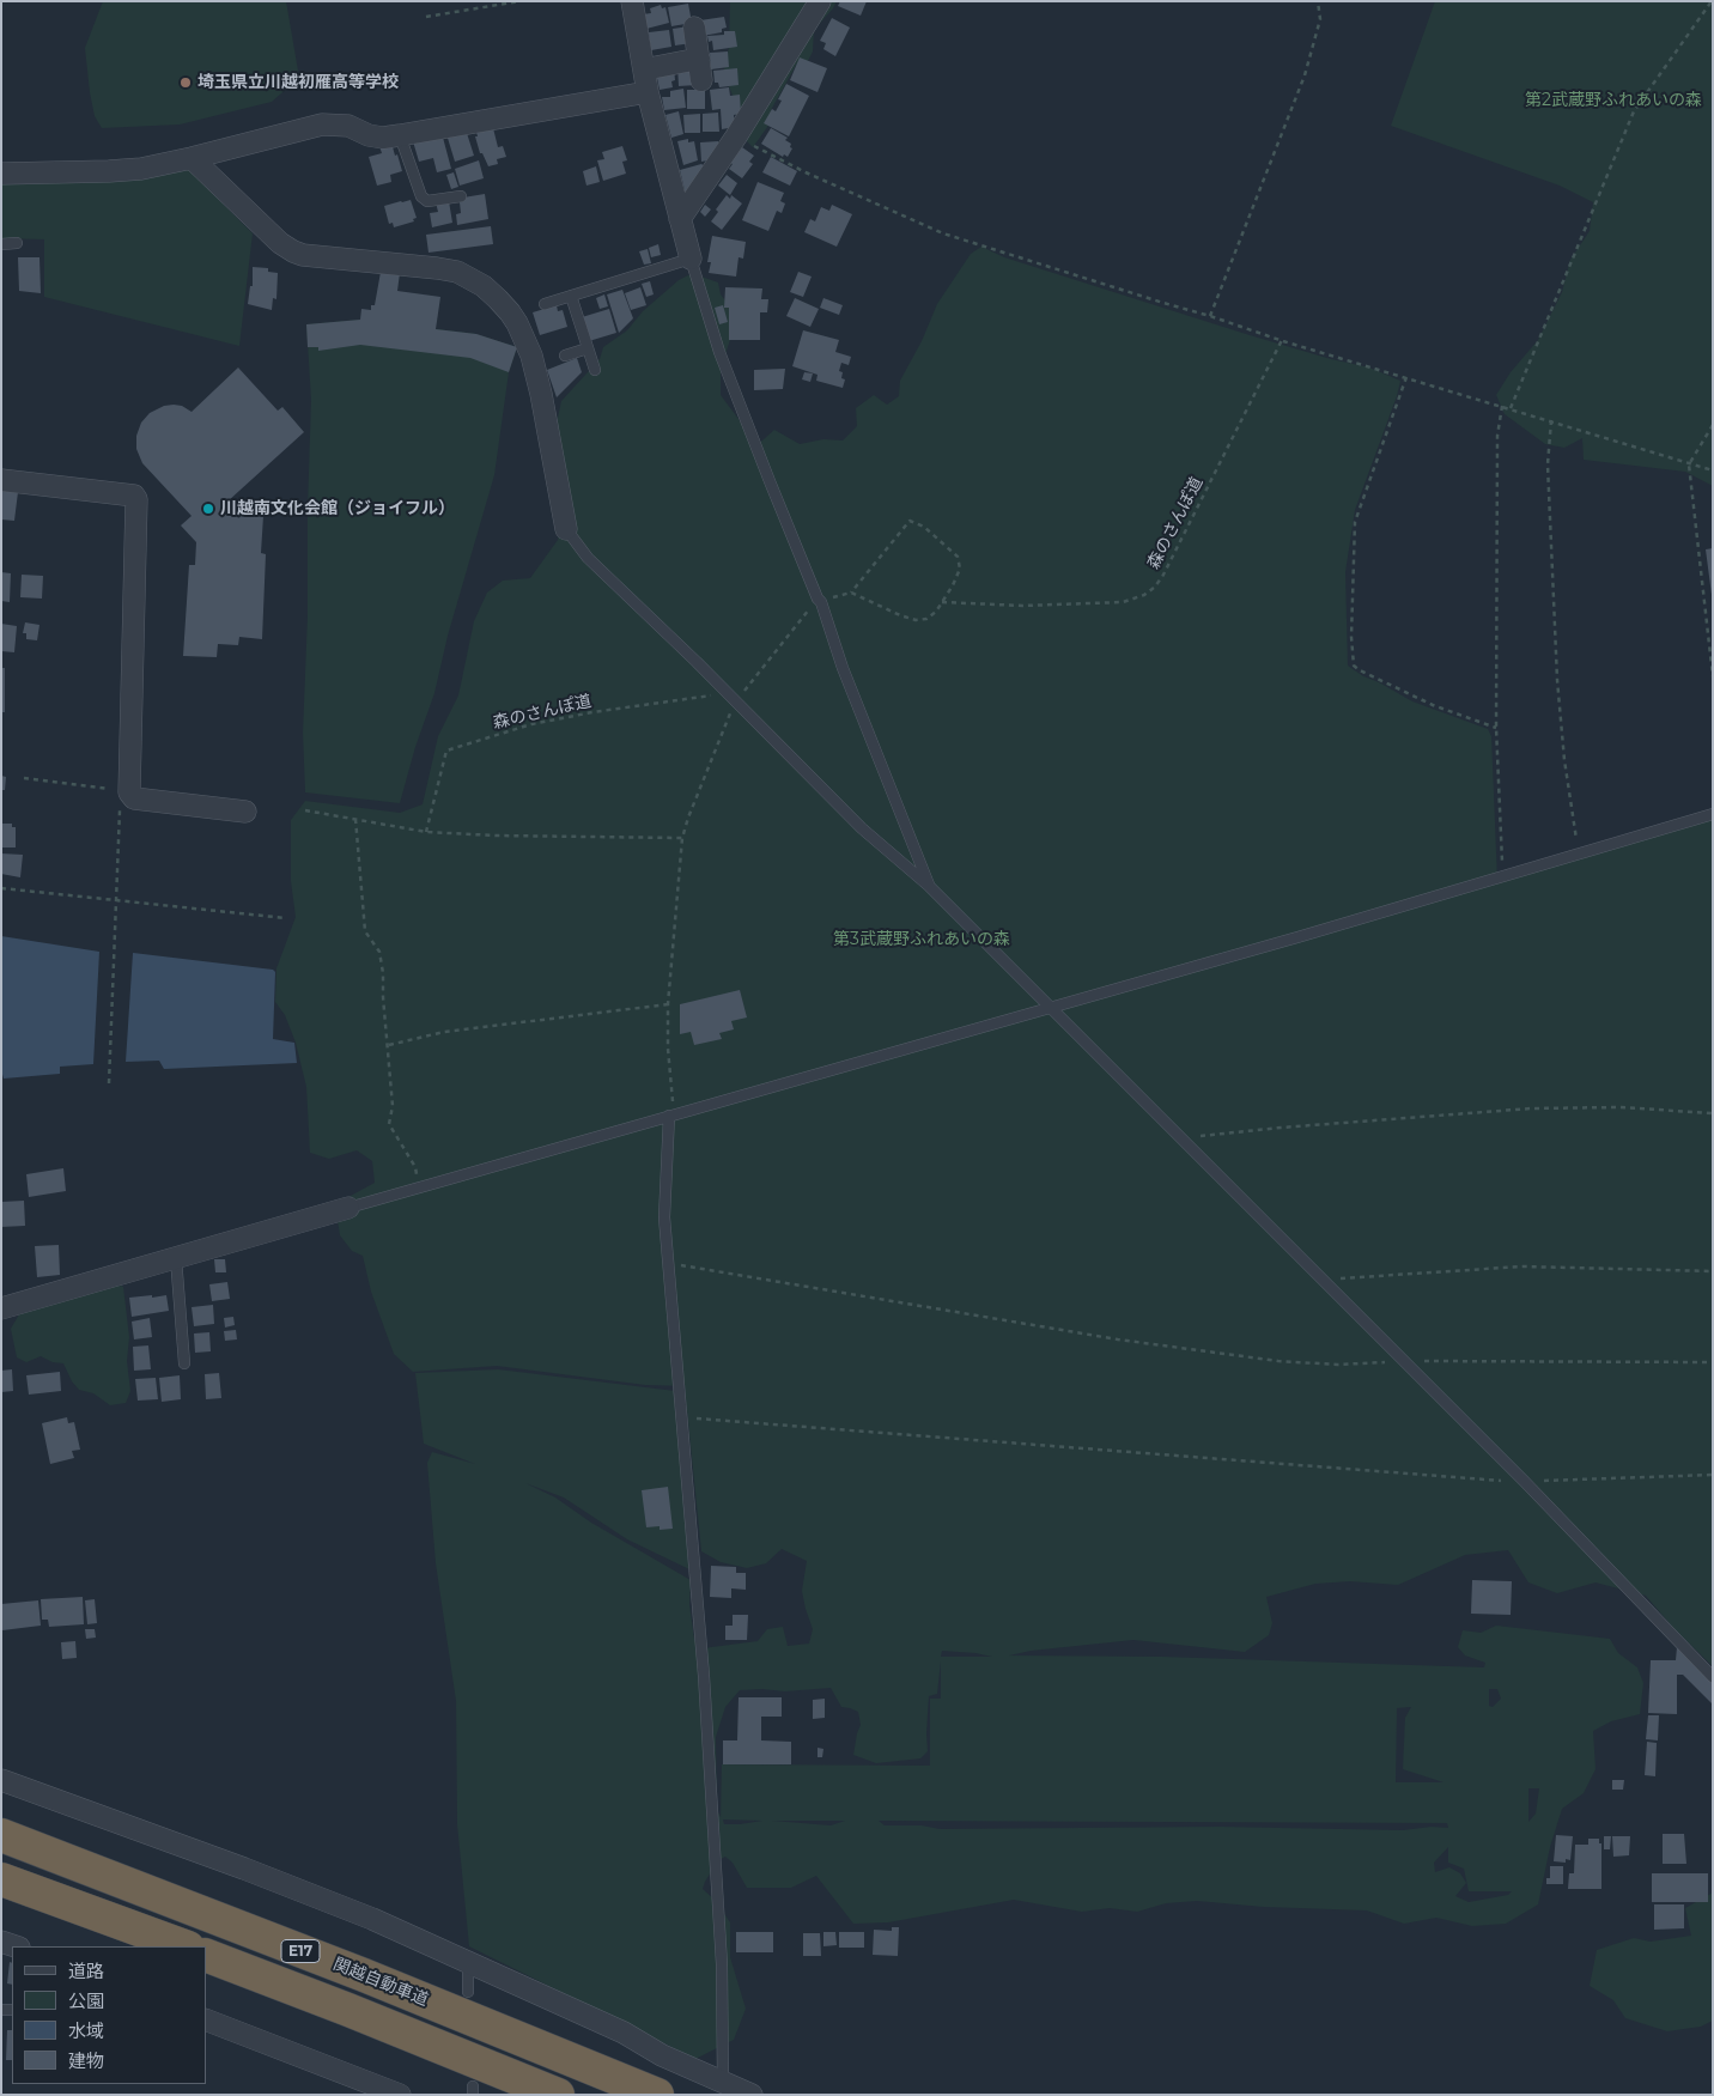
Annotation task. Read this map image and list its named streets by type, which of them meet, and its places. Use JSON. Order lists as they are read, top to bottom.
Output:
{
  "streets": {
    "highway": ["E17", "関越自動車道"],
    "path": ["森のさんぽ道"]
  },
  "parks": ["第2武蔵野ふれあいの森", "第3武蔵野ふれあいの森"],
  "places": ["埼玉県立川越初雁高等学校", "川越南文化会館（ジョイフル）"],
  "legend": [
    "道路",
    "公園",
    "水域",
    "建物"
  ]
}
